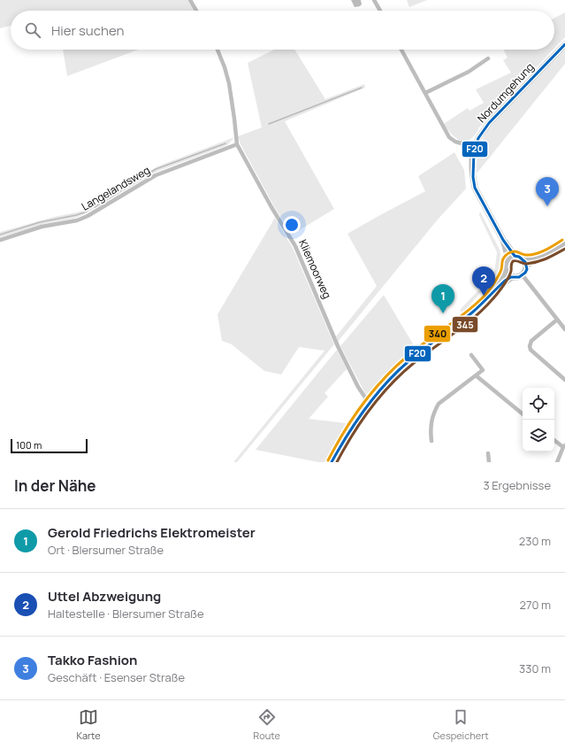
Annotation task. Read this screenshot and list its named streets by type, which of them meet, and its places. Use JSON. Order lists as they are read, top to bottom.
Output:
{
  "streets": {
    "main road": ["Nordumgehung"],
    "street": ["Langelandsweg", "Kliemoorweg"]
  },
  "crossings": [
    ["Langelandsweg", "Kliemoorweg"]
  ],
  "lines": ["transit line F20", "transit line 340", "transit line 345"],
  "scale_bar": "100 m",
  "page": {
    "search": "Hier suchen",
    "pins": ["3", "2", "1"],
    "scale": "100 m",
    "heading": ["In der Nähe", "3 Ergebnisse"],
    "list": [
      {
        "mark": "1",
        "name": "Gerold Friedrichs Elektromeister",
        "note": "Ort · Blersumer Straße",
        "value": "230 m"
      },
      {
        "mark": "2",
        "name": "Uttel Abzweigung",
        "note": "Haltestelle · Blersumer Straße",
        "value": "270 m"
      },
      {
        "mark": "3",
        "name": "Takko Fashion",
        "note": "Geschäft · Esenser Straße",
        "value": "330 m"
      }
    ],
    "nav": ["Karte", "Route", "Gespeichert"]
  }
}
